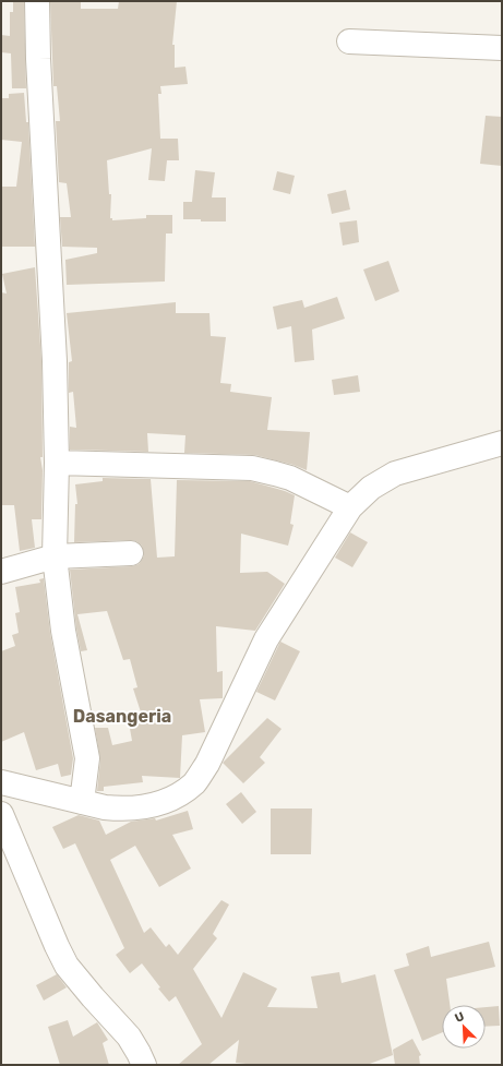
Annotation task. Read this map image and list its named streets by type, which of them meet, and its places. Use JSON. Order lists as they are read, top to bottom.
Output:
{
  "districts": ["Dasangeria"],
  "north": "top left"
}
